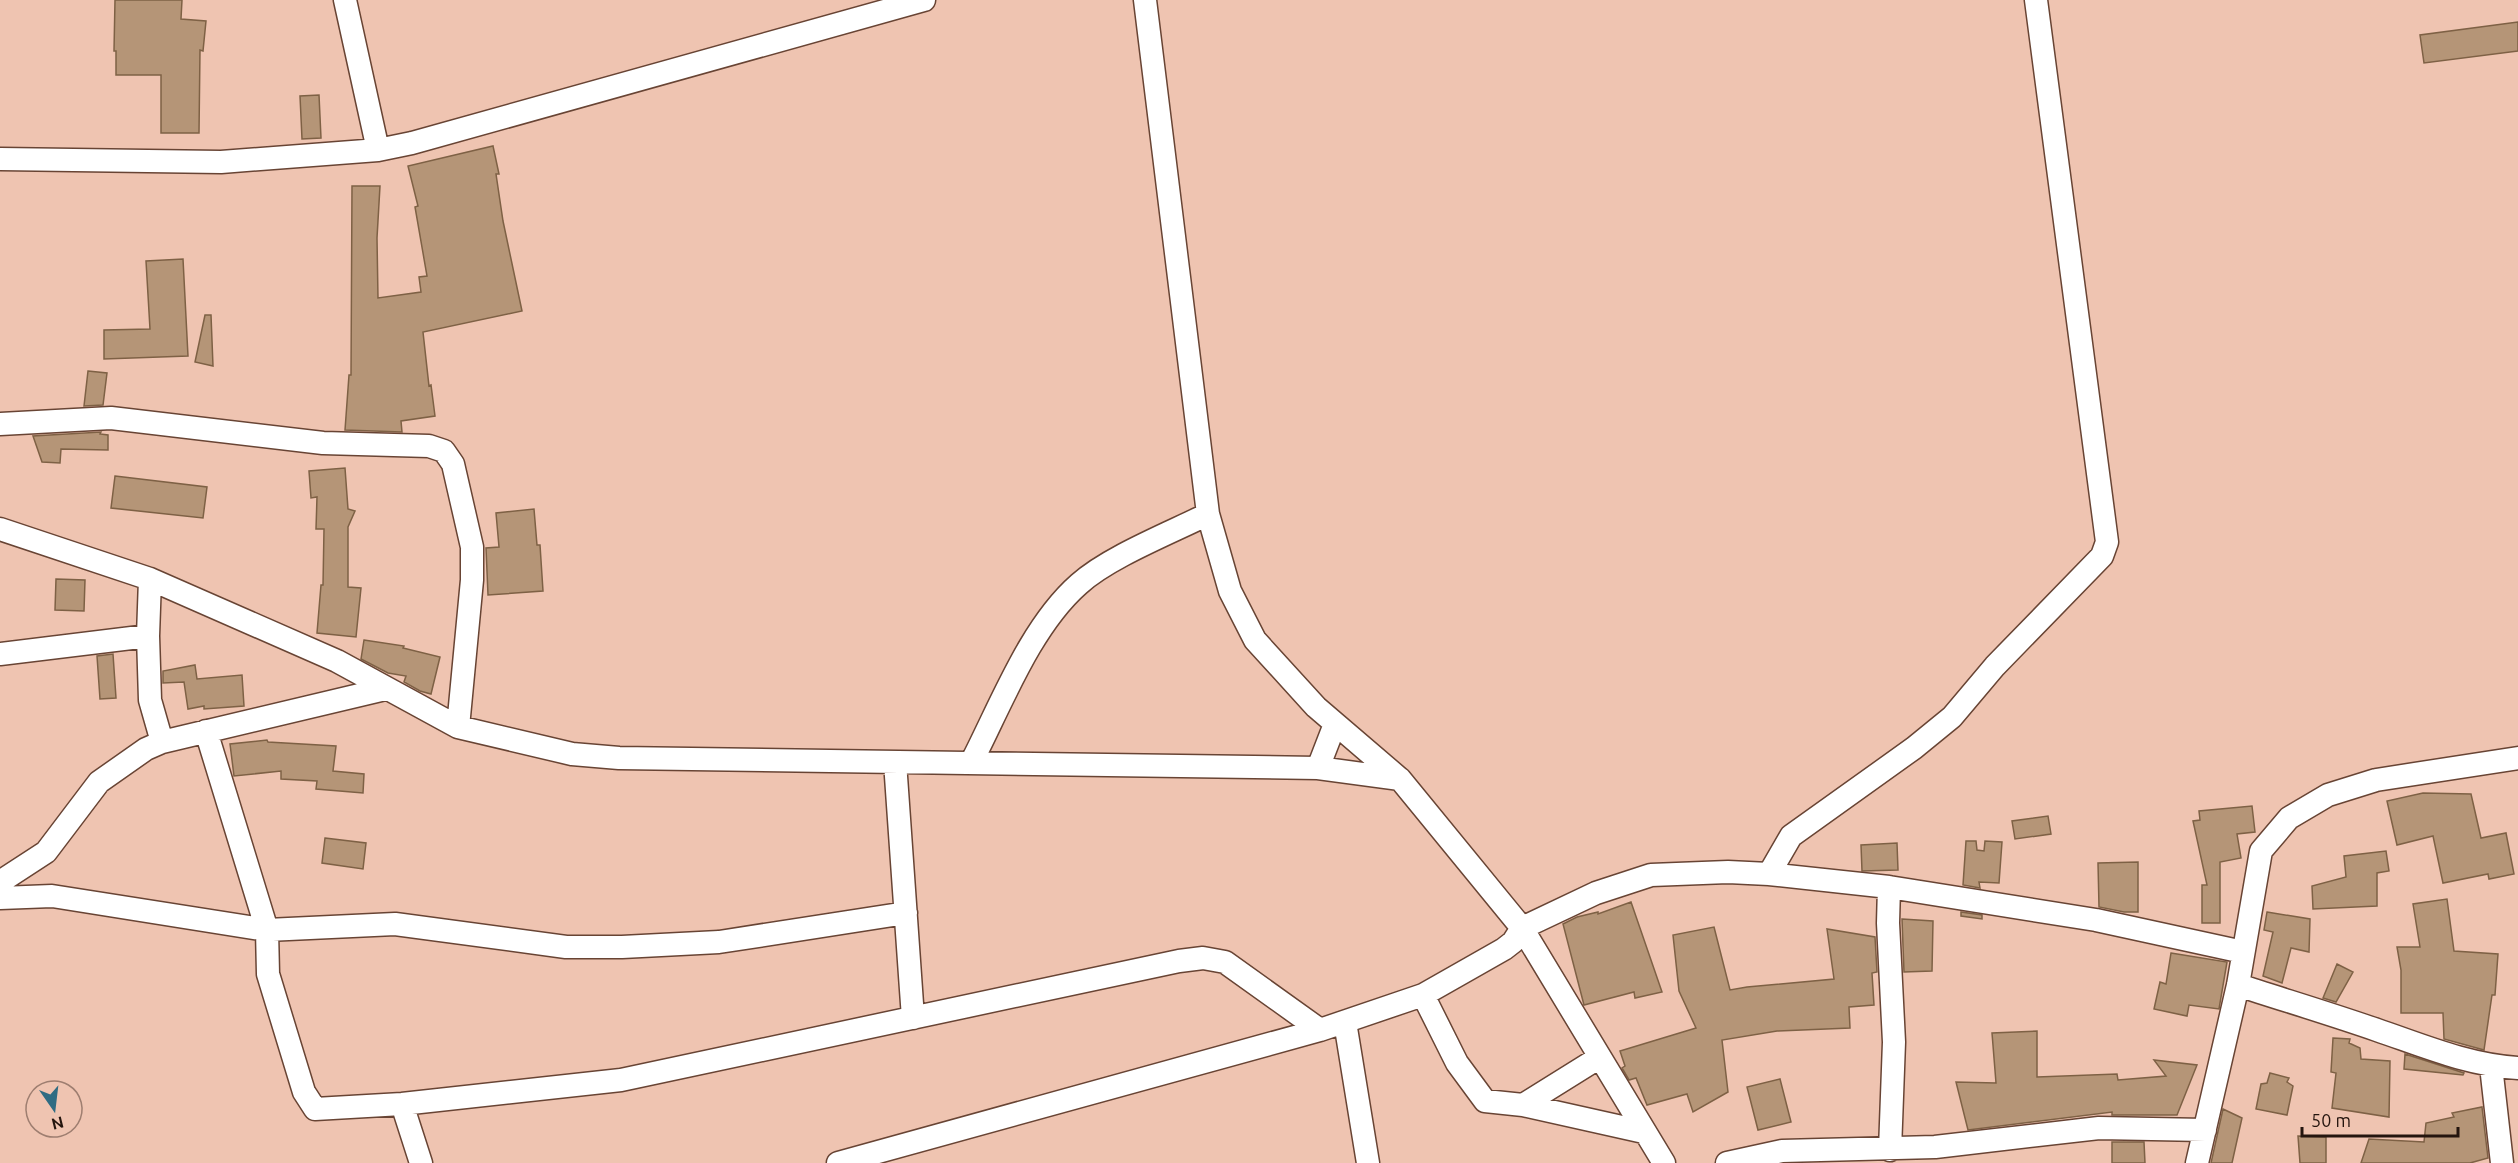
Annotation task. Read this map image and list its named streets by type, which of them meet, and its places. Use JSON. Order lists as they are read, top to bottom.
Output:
{
  "scale_bar": "50 m",
  "north": "bottom"
}
